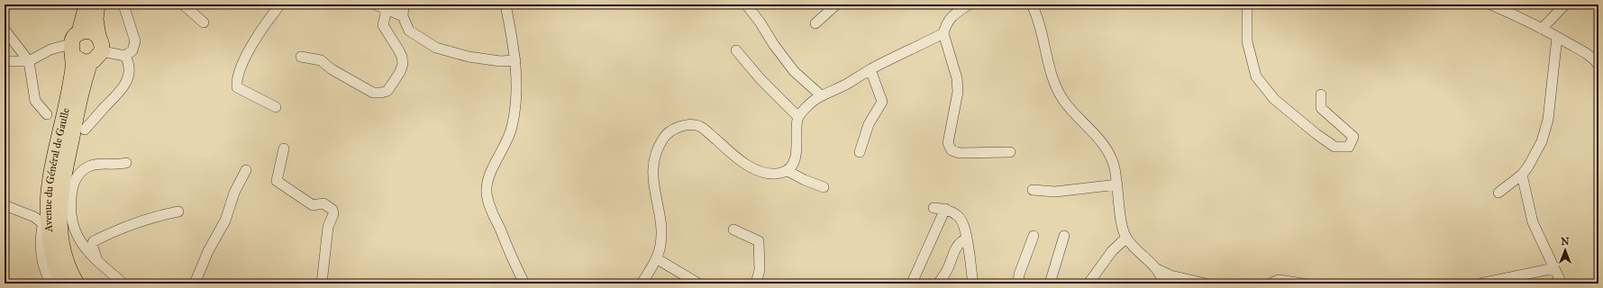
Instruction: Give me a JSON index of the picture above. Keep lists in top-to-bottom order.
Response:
{
  "streets": {
    "main road": ["Avenue du Général de Gaulle"]
  },
  "north": "top"
}
